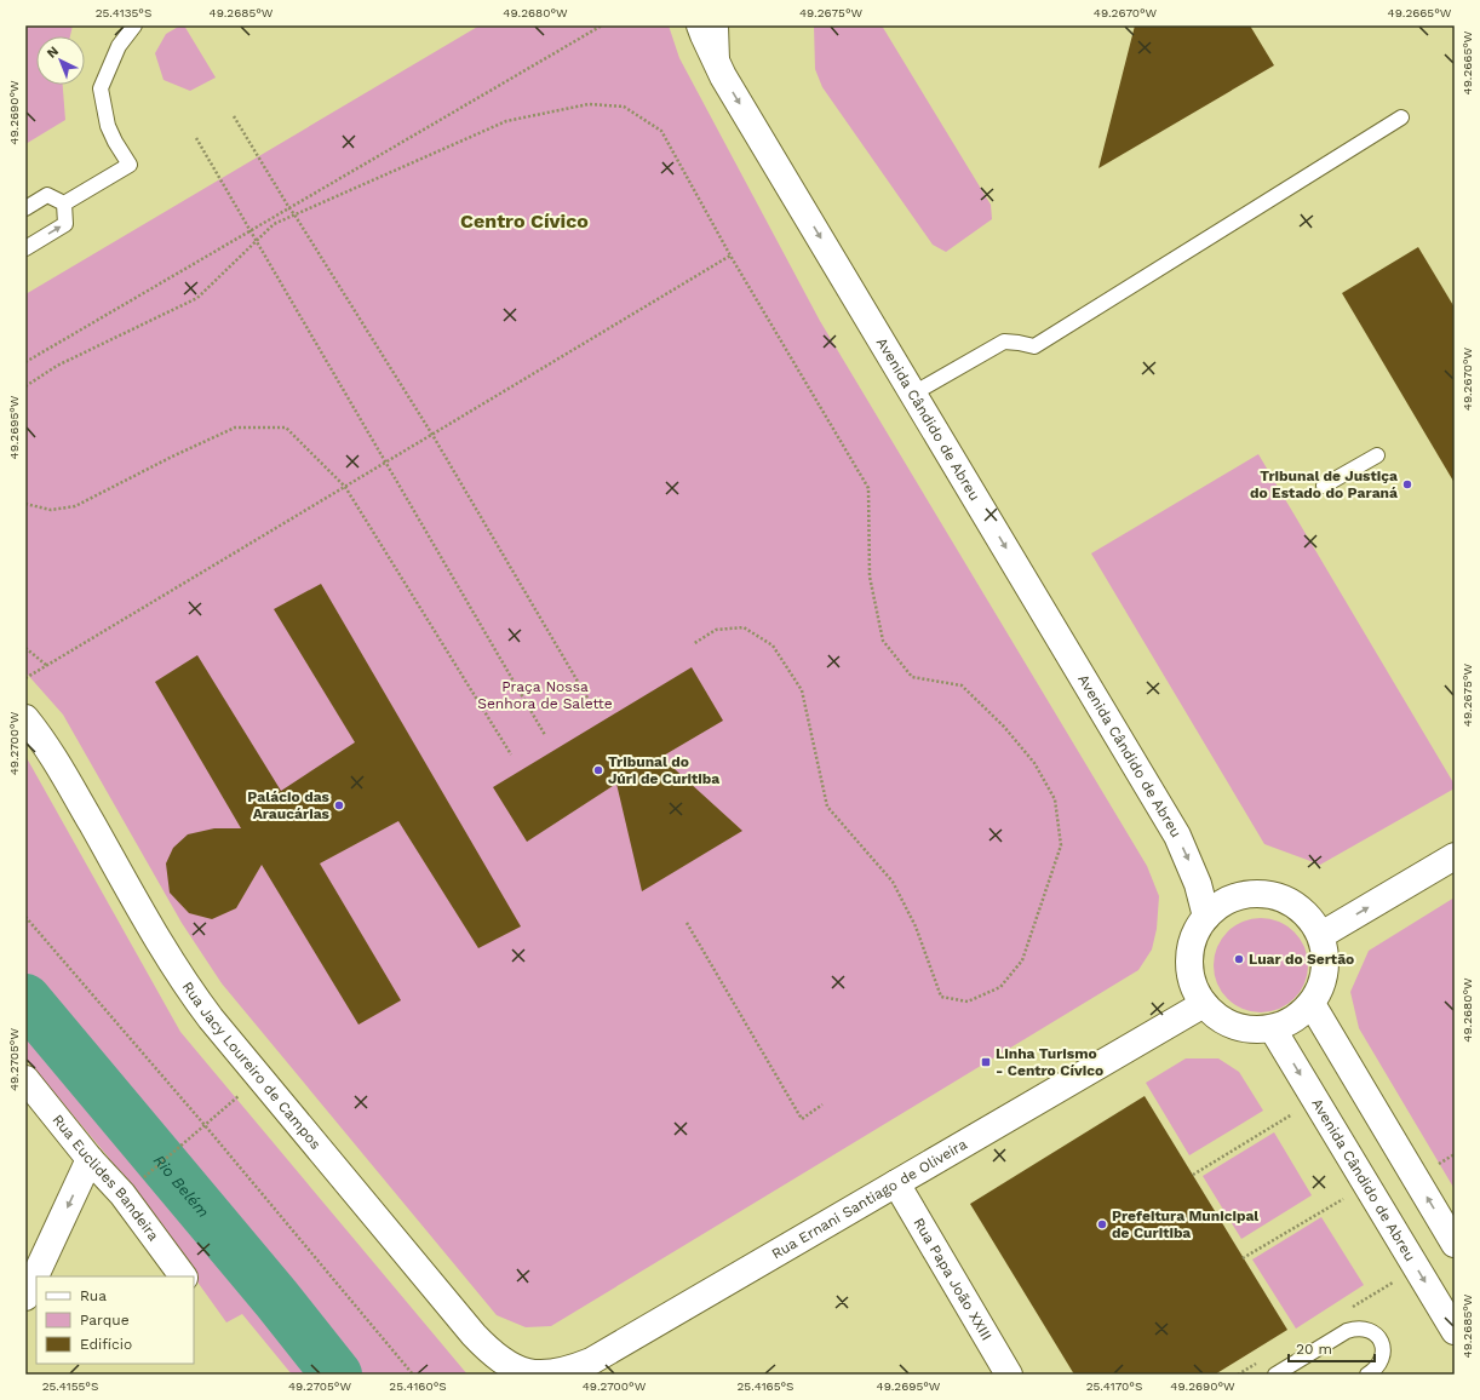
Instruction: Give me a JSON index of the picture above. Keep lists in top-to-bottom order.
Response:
{
  "streets": {
    "main road": [
      "Avenida Cândido de Abreu",
      "Rua Jacy Loureiro de Campos",
      "Rua Euclides Bandeira",
      "Rua Ernani Santiago de Oliveira",
      "Rua Papa João XXIII"
    ]
  },
  "crossings": [
    ["Avenida Cândido de Abreu", "Rua Ernani Santiago de Oliveira"],
    ["Rua Jacy Loureiro de Campos", "Rua Ernani Santiago de Oliveira"],
    ["Rua Ernani Santiago de Oliveira", "Rua Papa João XXIII"]
  ],
  "one_way": ["Avenida Cândido de Abreu"],
  "districts": ["Centro Cívico"],
  "water": ["Rio Belém"],
  "parks": ["Praça Nossa Senhora de Salette"],
  "places": {
    "other": [
      "Tribunal de Justiça do Estado do Paraná",
      "Tribunal do Júri de Curitiba",
      "Palácio das Araucárias",
      "Luar do Sertão",
      "Prefeitura Municipal de Curitiba"
    ],
    "transit": ["Linha Turismo - Centro Cívico"]
  },
  "legend": ["Rua", "Parque", "Edifício"],
  "scale_bar": "20 m",
  "north": "top left",
  "coordinates": [
    "25.4135°S",
    "49.2685°W",
    "49.2680°W",
    "49.2675°W",
    "49.2670°W",
    "49.2665°W",
    "49.2690°W",
    "49.2695°W",
    "49.2700°W",
    "49.2705°W",
    "25.4155°S",
    "25.4160°S",
    "25.4165°S",
    "25.4170°S"
  ]
}
